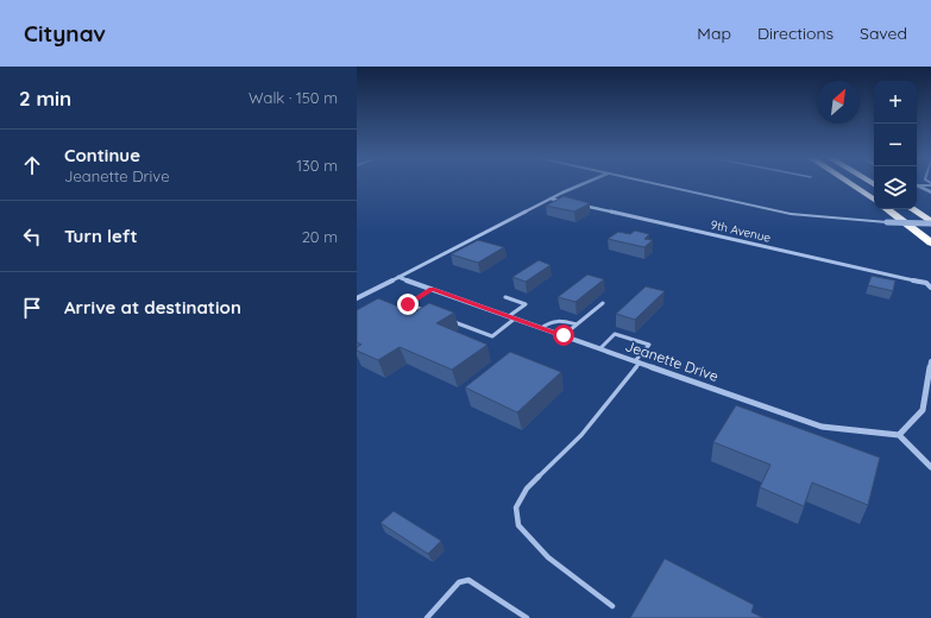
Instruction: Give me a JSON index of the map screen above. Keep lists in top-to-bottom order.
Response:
{
  "streets": {
    "street": ["9th Avenue", "Jeanette Drive"]
  },
  "north": "top right",
  "page": {
    "header": "Citynav",
    "nav": ["Map", "Directions", "Saved"],
    "heading": ["2 min", "Walk · 150 m"],
    "map_buttons": ["+", "−"],
    "list": [
      ["Continue", "Jeanette Drive", "130 m"],
      ["Turn left", "20 m"],
      "Arrive at destination"
    ]
  }
}
